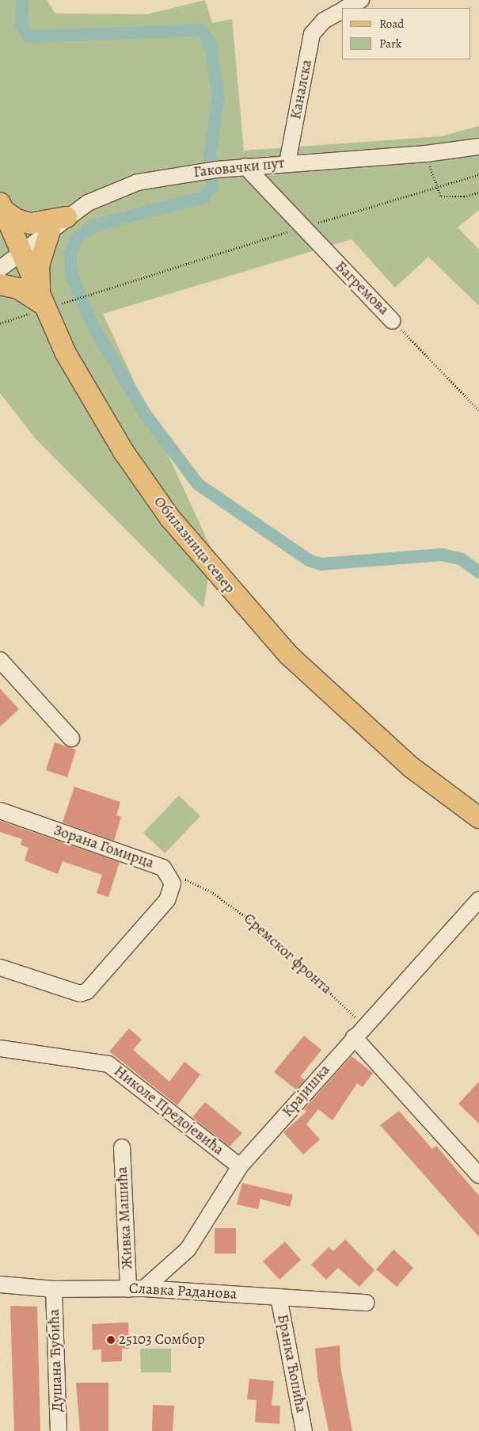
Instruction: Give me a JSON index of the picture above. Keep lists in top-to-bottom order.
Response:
{
  "streets": {
    "main road": ["Обилазница север"],
    "street": [
      "Каналска",
      "Гаковачки пут",
      "Багремова",
      "Зорана Гомирца",
      "Крајишка",
      "Николе Предојевића",
      "Живка Машића",
      "Славка Раданова",
      "Душана Ћубића",
      "Бранка Ћопића"
    ],
    "path": ["Сремског фронта"]
  },
  "crossings": [
    ["Каналска", "Гаковачки пут"],
    ["Гаковачки пут", "Багремова"],
    ["Гаковачки пут", "Обилазница север"],
    ["Зорана Гомирца", "Сремског фронта"],
    ["Сремског фронта", "Крајишка"],
    ["Крајишка", "Николе Предојевића"],
    ["Крајишка", "Славка Раданова"],
    ["Живка Машића", "Славка Раданова"],
    ["Славка Раданова", "Душана Ћубића"],
    ["Славка Раданова", "Бранка Ћопића"]
  ],
  "places": ["25103 Сомбор"],
  "legend": ["Road", "Park"]
}
